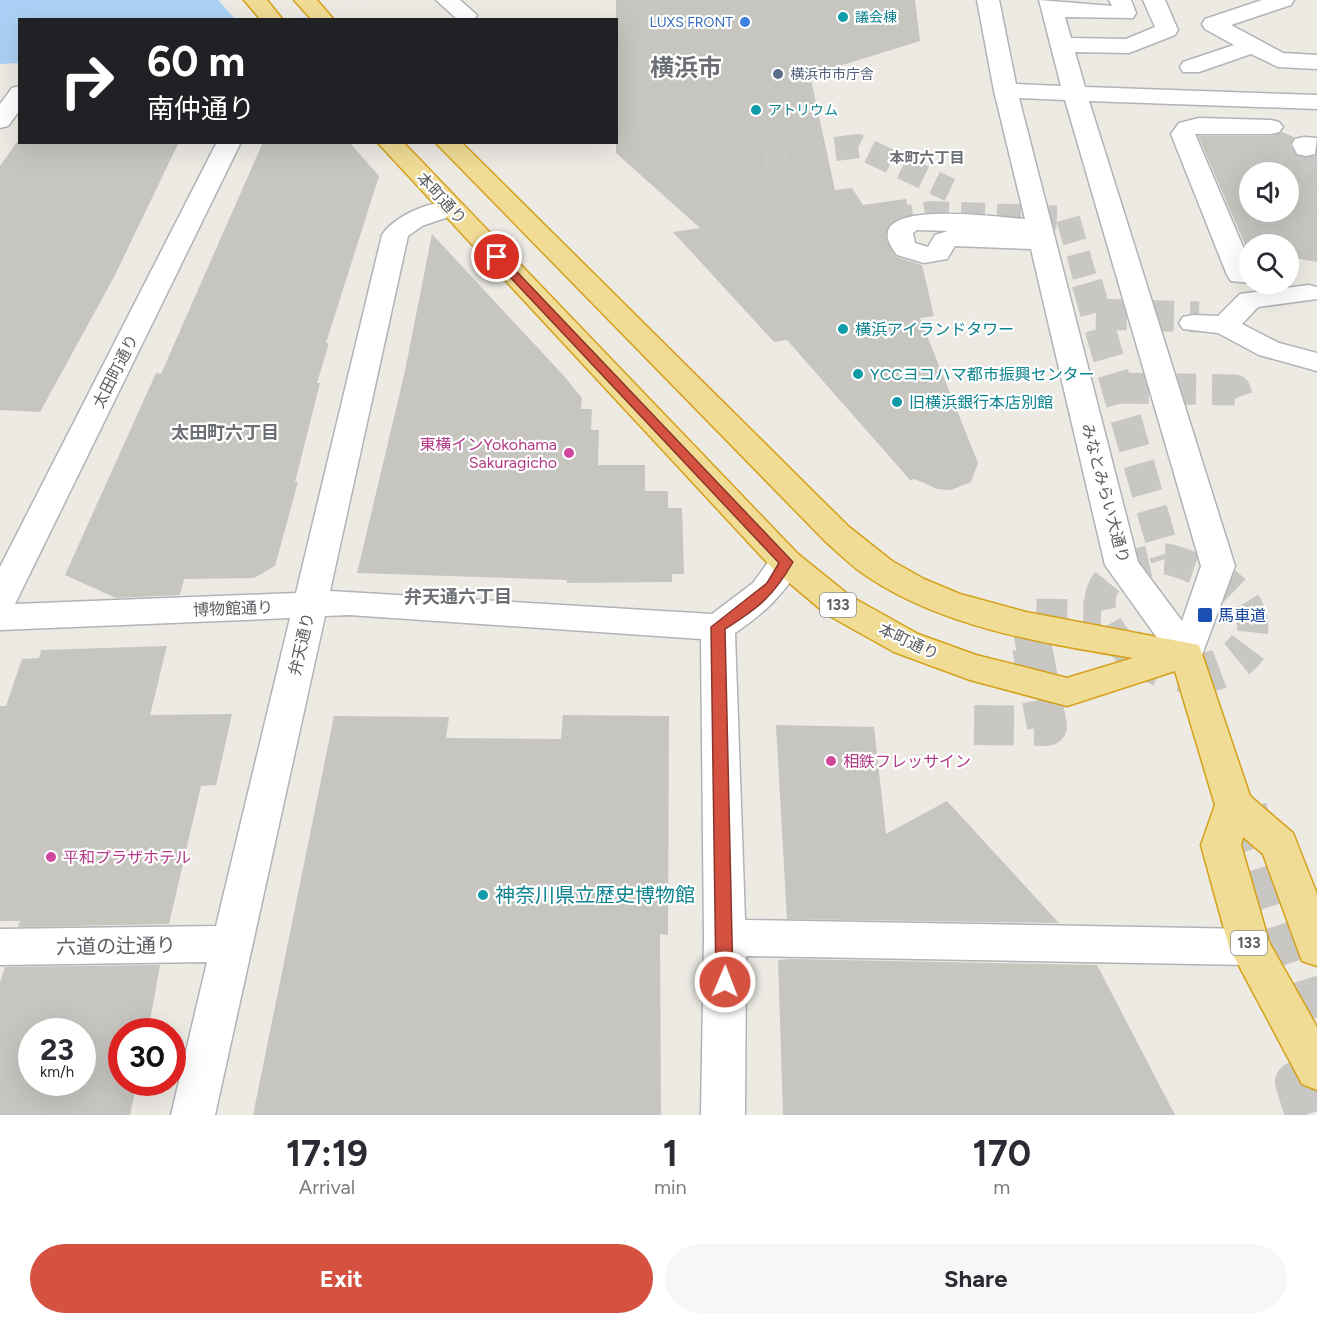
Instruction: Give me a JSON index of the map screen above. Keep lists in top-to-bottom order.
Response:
{
  "streets": {
    "highway": ["本町通り", "133"],
    "street": [
      "太田町通り",
      "みなとみらい大通り",
      "博物館通り",
      "弁天通り",
      "六道の辻通り"
    ]
  },
  "crossings": [
    ["本町通り", "みなとみらい大通り"],
    ["本町通り", "弁天通り"],
    ["博物館通り", "弁天通り"],
    ["弁天通り", "六道の辻通り"]
  ],
  "districts": [
    "横浜市",
    "本町六丁目",
    "太田町六丁目",
    "弁天通六丁目"
  ],
  "places": {
    "other": [
      "議会棟",
      "LUXS FRONT",
      "横浜市市庁舎",
      "アトリウム",
      "横浜アイランドタワー",
      "YCCヨコハマ都市振興センター",
      "旧横浜銀行本店別館",
      "東横インYokohama Sakuragicho",
      "相鉄フレッサイン",
      "平和プラザホテル",
      "神奈川県立歴史博物館"
    ],
    "transit": ["馬車道"]
  },
  "page": {
    "turn": ["60 m", "南仲通り"],
    "speed": "23 km/h",
    "limit": "30",
    "eta": [
      "17:19",
      "Arrival",
      "1",
      "min",
      "170",
      "m"
    ],
    "buttons": ["Exit", "Share"]
  }
}
